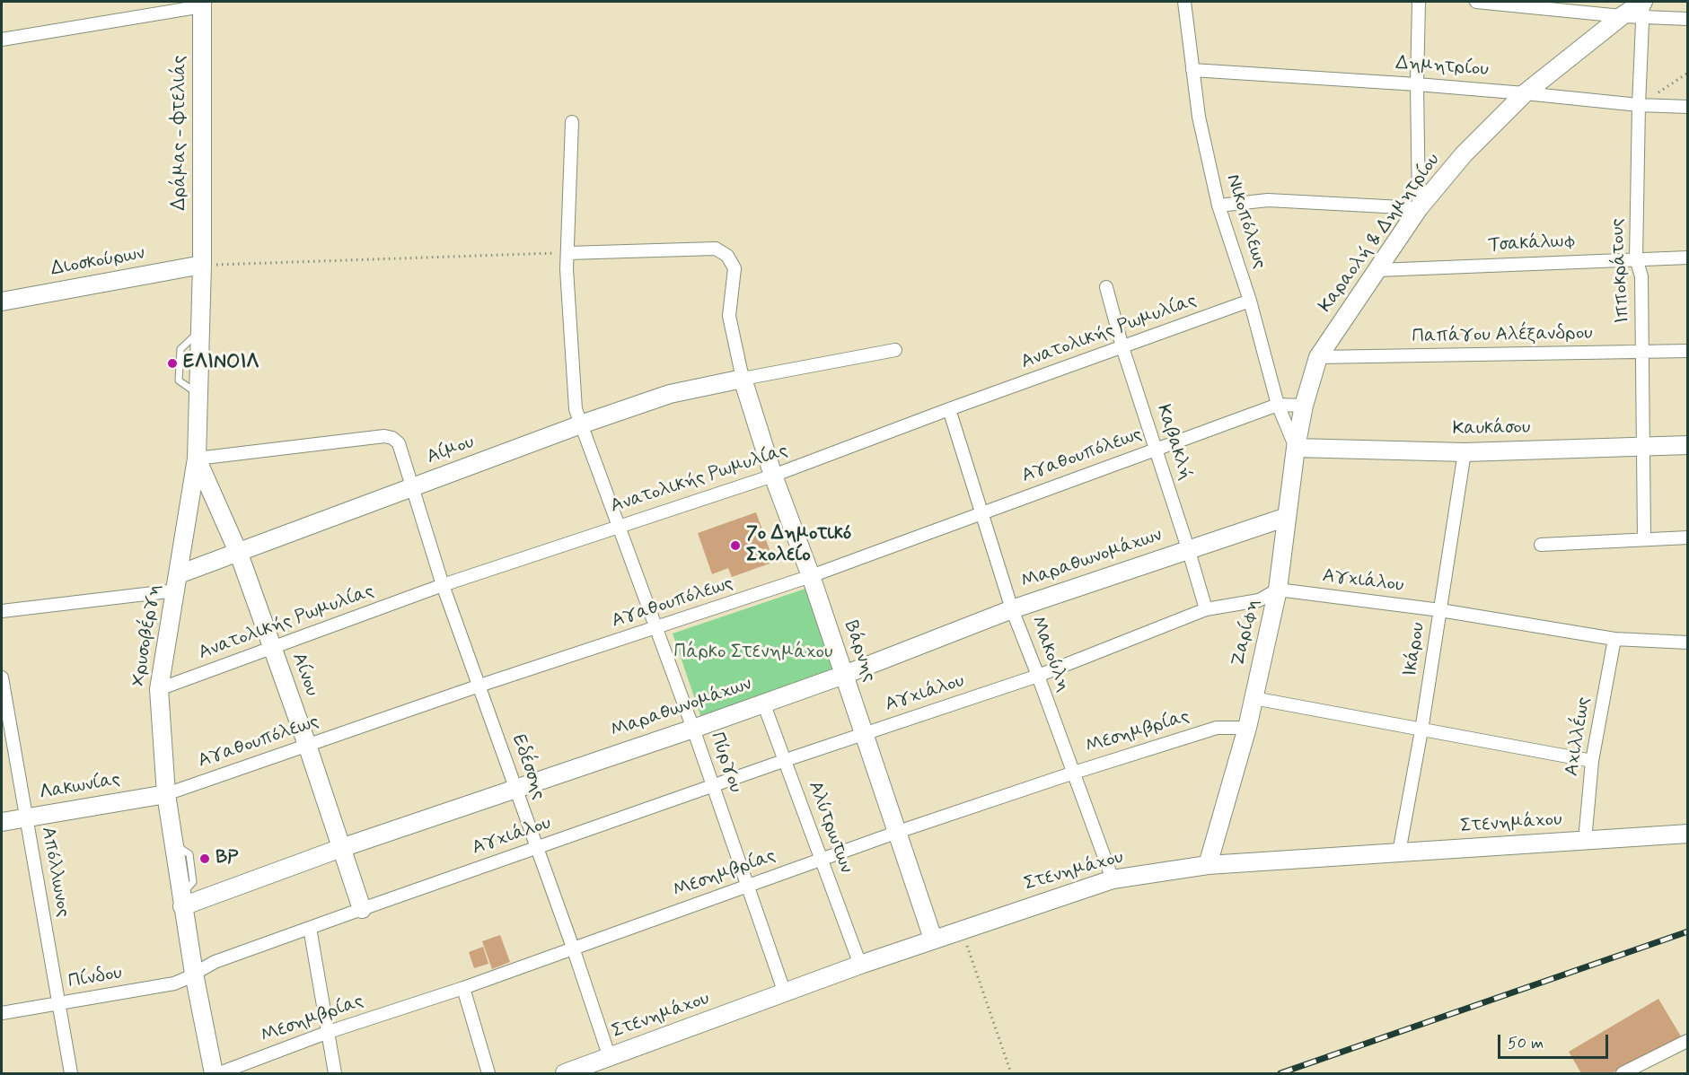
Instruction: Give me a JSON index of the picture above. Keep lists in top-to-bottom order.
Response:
{
  "streets": {
    "street": [
      "Δημητρίου",
      "Δράμας - Φτελιάς",
      "Νικοπόλεως",
      "Καραολή & Δημητρίου",
      "Τσακάλωφ",
      "Διοσκούρων",
      "Ιπποκράτους",
      "Ανατολικής Ρωμυλίας",
      "Παπάγου Αλέξανδρου",
      "Καυκάσου",
      "Καβακλή",
      "Αίμου",
      "Αγαθουπόλεως",
      "Μαραθωνομάχων",
      "Αγχιάλου",
      "Ζαρίφη",
      "Χρυσοβέργη",
      "Ικάρου",
      "Βάρνης",
      "Μακούλη",
      "Αίνου",
      "Μεσημβρίας",
      "Αχιλλέως",
      "Πύργου",
      "Εδέσσης",
      "Λακωνίας",
      "Στενημάχου",
      "Αλύτρωτων",
      "Απόλλωνος",
      "Πίνδου"
    ]
  },
  "crossings": [
    ["Δημητρίου", "Νικοπόλεως"],
    ["Δημητρίου", "Καραολή & Δημητρίου"],
    ["Δημητρίου", "Ιπποκράτους"],
    ["Δράμας - Φτελιάς", "Διοσκούρων"],
    ["Δράμας - Φτελιάς", "Χρυσοβέργη"],
    ["Νικοπόλεως", "Ανατολικής Ρωμυλίας"],
    ["Νικοπόλεως", "Καυκάσου"],
    ["Νικοπόλεως", "Αγαθουπόλεως"],
    ["Νικοπόλεως", "Ζαρίφη"],
    ["Καραολή & Δημητρίου", "Τσακάλωφ"],
    ["Καραολή & Δημητρίου", "Ιπποκράτους"],
    ["Καραολή & Δημητρίου", "Παπάγου Αλέξανδρου"],
    ["Καραολή & Δημητρίου", "Ζαρίφη"],
    ["Τσακάλωφ", "Ιπποκράτους"],
    ["Διοσκούρων", "Χρυσοβέργη"],
    ["Ιπποκράτους", "Παπάγου Αλέξανδρου"],
    ["Ιπποκράτους", "Καυκάσου"],
    ["Ανατολικής Ρωμυλίας", "Καβακλή"],
    ["Ανατολικής Ρωμυλίας", "Χρυσοβέργη"],
    ["Ανατολικής Ρωμυλίας", "Βάρνης"],
    ["Ανατολικής Ρωμυλίας", "Μακούλη"],
    ["Ανατολικής Ρωμυλίας", "Αίνου"],
    ["Ανατολικής Ρωμυλίας", "Πύργου"],
    ["Ανατολικής Ρωμυλίας", "Εδέσσης"],
    ["Καυκάσου", "Ζαρίφη"],
    ["Καυκάσου", "Ικάρου"],
    ["Καβακλή", "Αγαθουπόλεως"],
    ["Καβακλή", "Μαραθωνομάχων"],
    ["Καβακλή", "Αγχιάλου"],
    ["Αίμου", "Χρυσοβέργη"],
    ["Αίμου", "Βάρνης"],
    ["Αίμου", "Αίνου"],
    ["Αίμου", "Πύργου"],
    ["Αίμου", "Εδέσσης"],
    ["Αγαθουπόλεως", "Χρυσοβέργη"],
    ["Αγαθουπόλεως", "Βάρνης"],
    ["Αγαθουπόλεως", "Μακούλη"],
    ["Αγαθουπόλεως", "Αίνου"],
    ["Αγαθουπόλεως", "Πύργου"],
    ["Αγαθουπόλεως", "Εδέσσης"],
    ["Αγαθουπόλεως", "Λακωνίας"],
    ["Μαραθωνομάχων", "Ζαρίφη"],
    ["Μαραθωνομάχων", "Χρυσοβέργη"],
    ["Μαραθωνομάχων", "Βάρνης"],
    ["Μαραθωνομάχων", "Μακούλη"],
    ["Μαραθωνομάχων", "Αίνου"],
    ["Μαραθωνομάχων", "Πύργου"],
    ["Μαραθωνομάχων", "Εδέσσης"],
    ["Μαραθωνομάχων", "Αλύτρωτων"],
    ["Αγχιάλου", "Ζαρίφη"],
    ["Αγχιάλου", "Χρυσοβέργη"],
    ["Αγχιάλου", "Ικάρου"],
    ["Αγχιάλου", "Βάρνης"],
    ["Αγχιάλου", "Μακούλη"],
    ["Αγχιάλου", "Αίνου"],
    ["Αγχιάλου", "Αχιλλέως"],
    ["Αγχιάλου", "Πύργου"],
    ["Αγχιάλου", "Εδέσσης"],
    ["Αγχιάλου", "Αλύτρωτων"],
    ["Αγχιάλου", "Πίνδου"],
    ["Ζαρίφη", "Μεσημβρίας"],
    ["Ζαρίφη", "Στενημάχου"],
    ["Χρυσοβέργη", "Αίνου"],
    ["Χρυσοβέργη", "Εδέσσης"],
    ["Χρυσοβέργη", "Λακωνίας"],
    ["Χρυσοβέργη", "Πίνδου"],
    ["Ικάρου", "Στενημάχου"],
    ["Βάρνης", "Μεσημβρίας"],
    ["Βάρνης", "Στενημάχου"],
    ["Μακούλη", "Μεσημβρίας"],
    ["Μακούλη", "Στενημάχου"],
    ["Αίνου", "Εδέσσης"],
    ["Μεσημβρίας", "Πύργου"],
    ["Μεσημβρίας", "Εδέσσης"],
    ["Μεσημβρίας", "Αλύτρωτων"],
    ["Αχιλλέως", "Στενημάχου"],
    ["Πύργου", "Στενημάχου"],
    ["Εδέσσης", "Στενημάχου"],
    ["Λακωνίας", "Απόλλωνος"],
    ["Στενημάχου", "Αλύτρωτων"],
    ["Απόλλωνος", "Πίνδου"]
  ],
  "parks": ["Πάρκο Στενημάχου"],
  "places": ["ΕΛΙΝΟΙΛ", "7ο Δημοτικό Σχολείο", "BP"],
  "scale_bar": "50 m"
}
